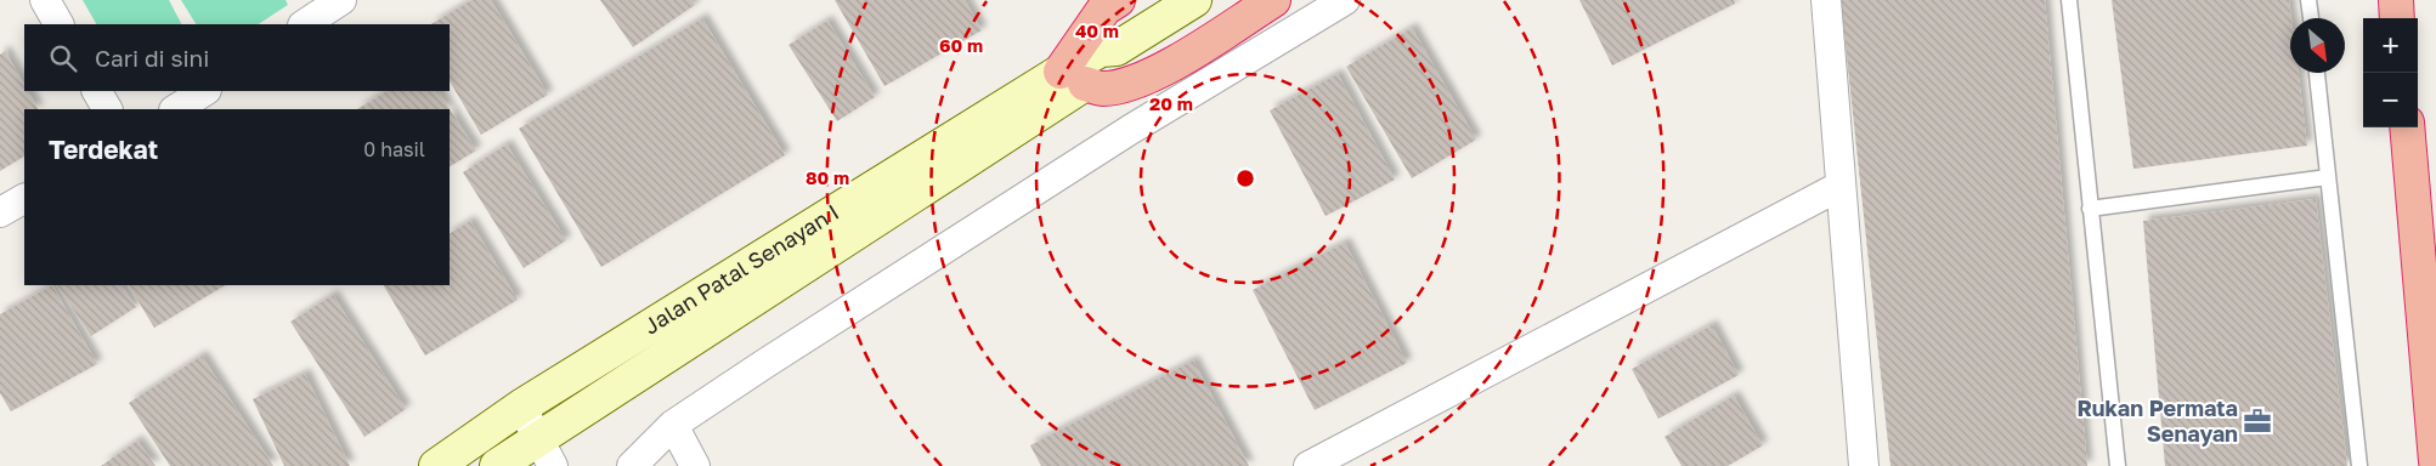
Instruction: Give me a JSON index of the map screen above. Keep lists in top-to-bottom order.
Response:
{
  "streets": {
    "main road": ["Jalan Patal Senayan I"]
  },
  "places": {
    "office": ["Rukan Permata Senayan"]
  },
  "north": "bottom right",
  "page": {
    "map_buttons": ["+", "−"],
    "search": "Cari di sini",
    "heading": ["Terdekat", "0 hasil"]
  },
  "rings": [
    "40 m",
    "60 m",
    "20 m",
    "80 m"
  ]
}
